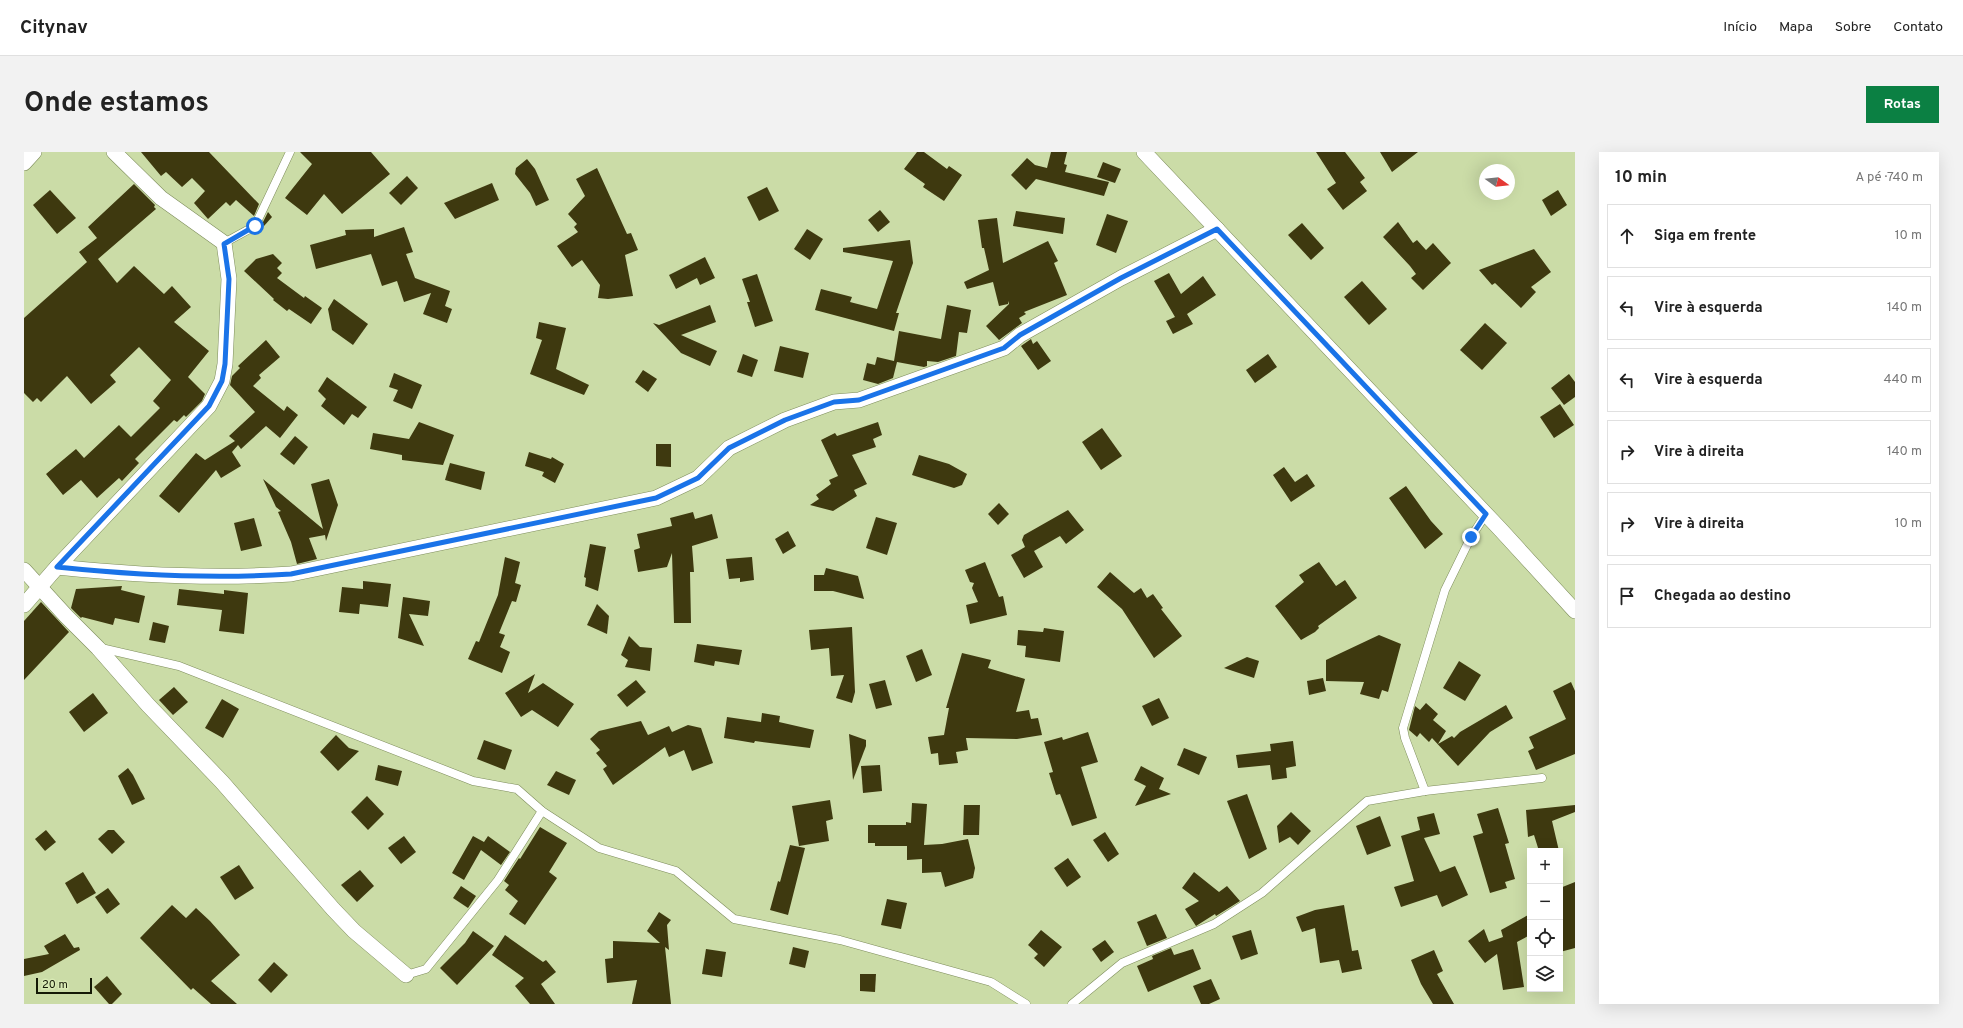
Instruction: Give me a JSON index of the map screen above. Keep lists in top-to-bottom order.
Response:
{
  "scale_bar": "20 m",
  "north": "right",
  "page": {
    "header": "Citynav",
    "nav": [
      "Início",
      "Mapa",
      "Sobre",
      "Contato"
    ],
    "title": "Onde estamos",
    "buttons": "Rotas",
    "heading": ["10 min", "A pé · 740 m"],
    "list": [
      ["Siga em frente", "10 m"],
      ["Vire à esquerda", "140 m"],
      ["Vire à esquerda", "440 m"],
      ["Vire à direita", "140 m"],
      ["Vire à direita", "10 m"],
      "Chegada ao destino"
    ],
    "map_buttons": ["+", "−"],
    "scale": "20 m"
  }
}
